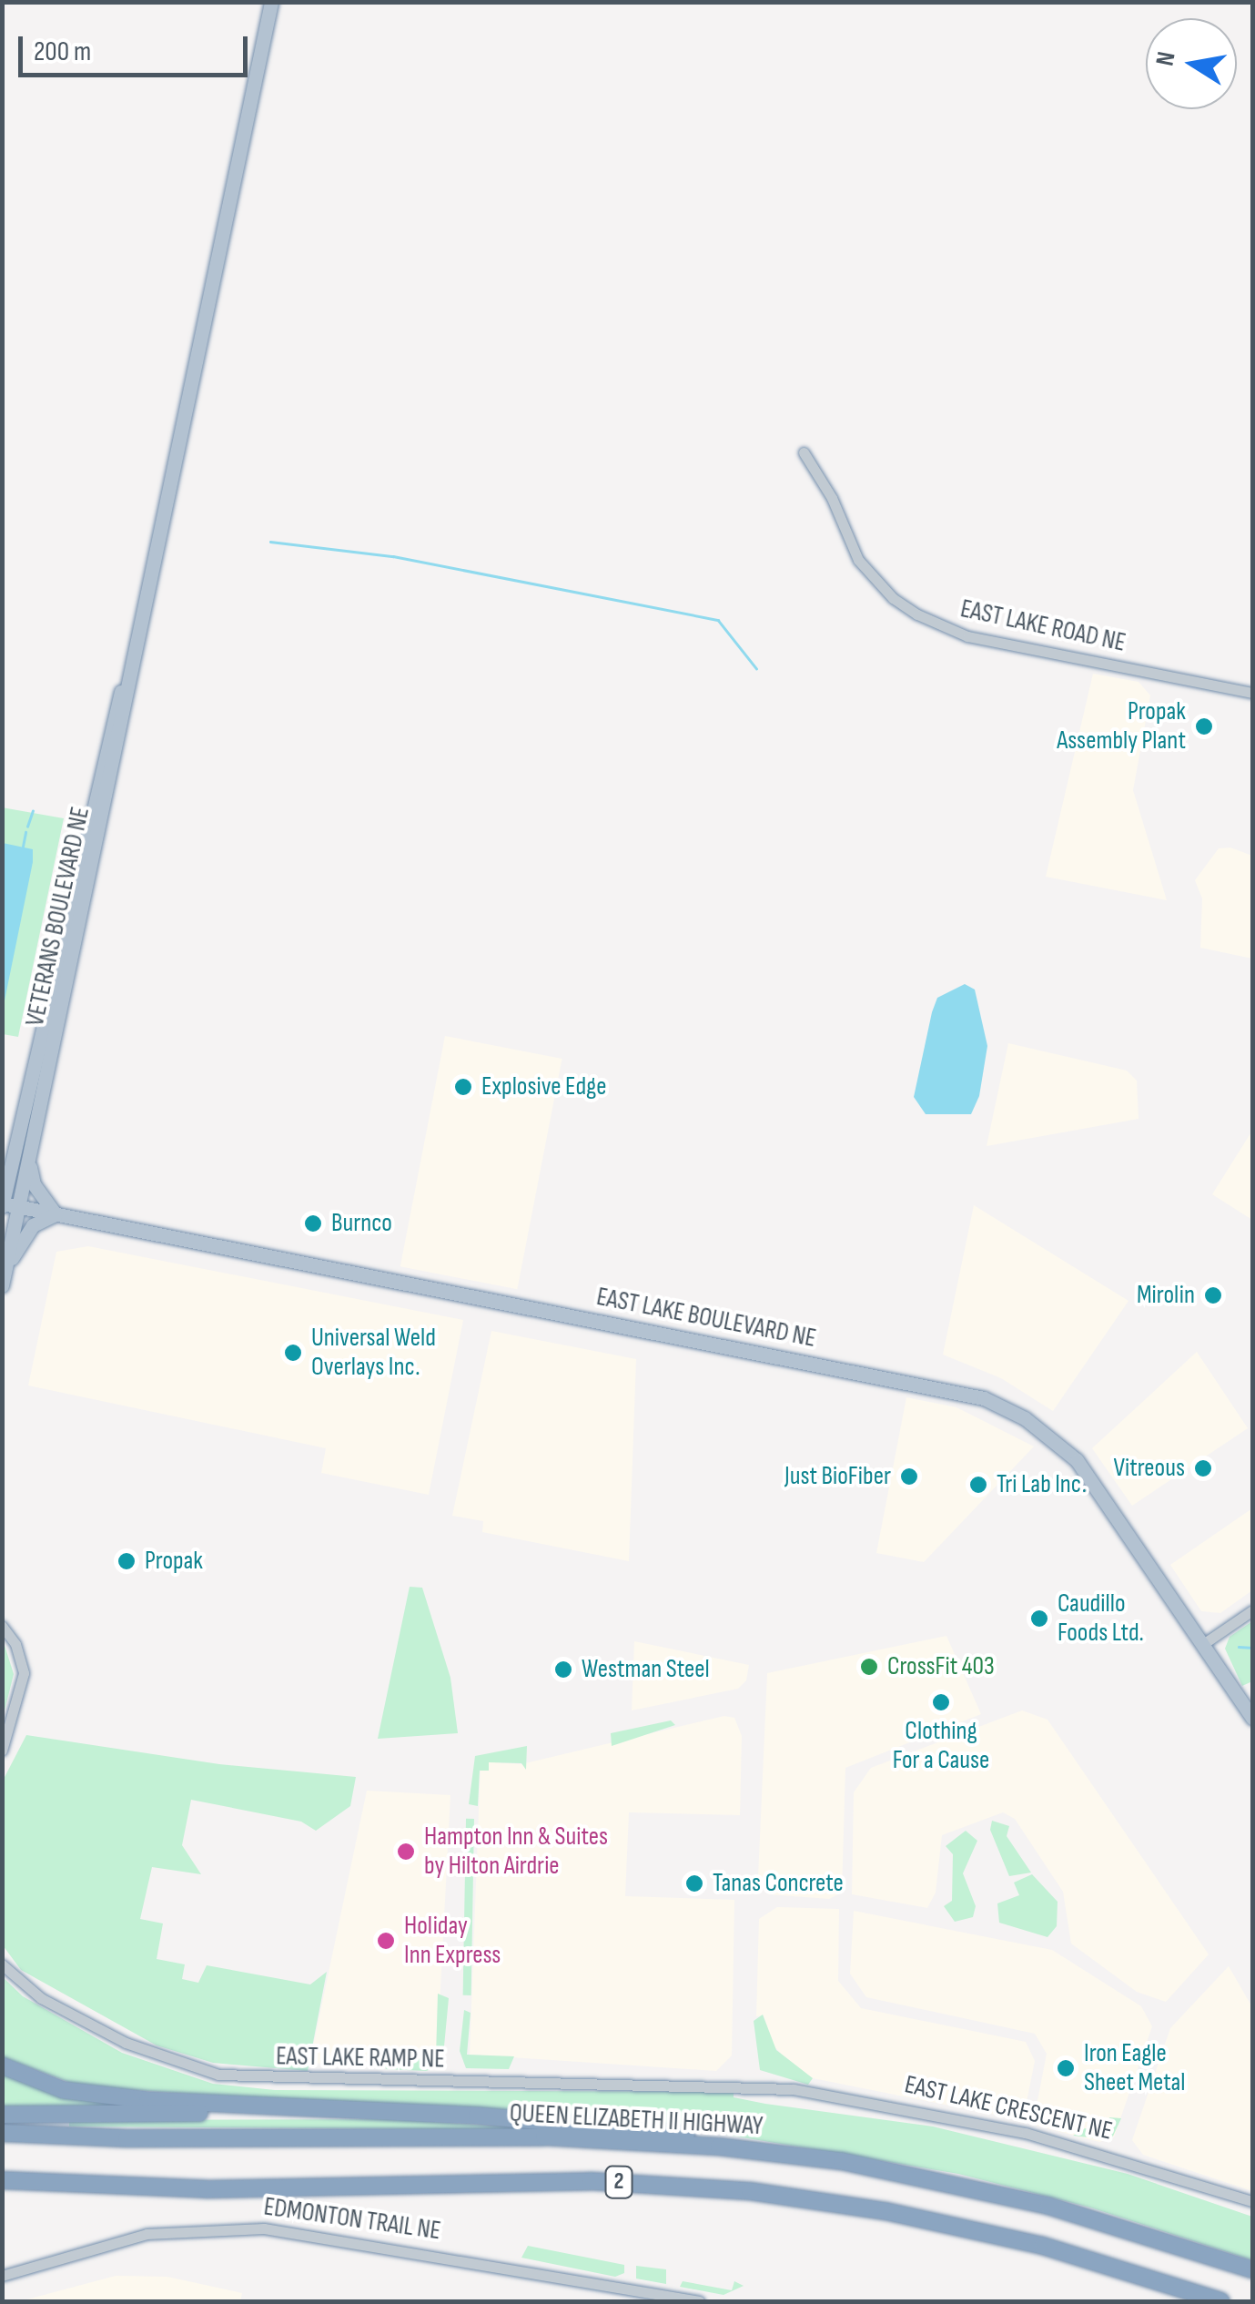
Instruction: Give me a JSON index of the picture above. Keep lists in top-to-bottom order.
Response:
{
  "streets": {
    "highway": ["QUEEN ELIZABETH II HIGHWAY", "2"],
    "main road": ["VETERANS BOULEVARD NE", "EAST LAKE BOULEVARD NE"],
    "street": [
      "EAST LAKE ROAD NE",
      "EAST LAKE RAMP NE",
      "EAST LAKE CRESCENT NE",
      "EDMONTON TRAIL NE"
    ]
  },
  "crossings": [
    ["VETERANS BOULEVARD NE", "EAST LAKE BOULEVARD NE"],
    ["EAST LAKE RAMP NE", "EAST LAKE CRESCENT NE"]
  ],
  "places": [
    "Propak Assembly Plant",
    "Explosive Edge",
    "Burnco",
    "Mirolin",
    "Universal Weld Overlays Inc.",
    "Vitreous",
    "Just BioFiber",
    "Tri Lab Inc.",
    "Propak",
    "Caudillo Foods Ltd.",
    "CrossFit 403",
    "Westman Steel",
    "Clothing For a Cause",
    "Hampton Inn & Suites by Hilton Airdrie",
    "Tanas Concrete",
    "Holiday Inn Express",
    "Iron Eagle Sheet Metal"
  ],
  "scale_bar": "200 m",
  "north": "left"
}
